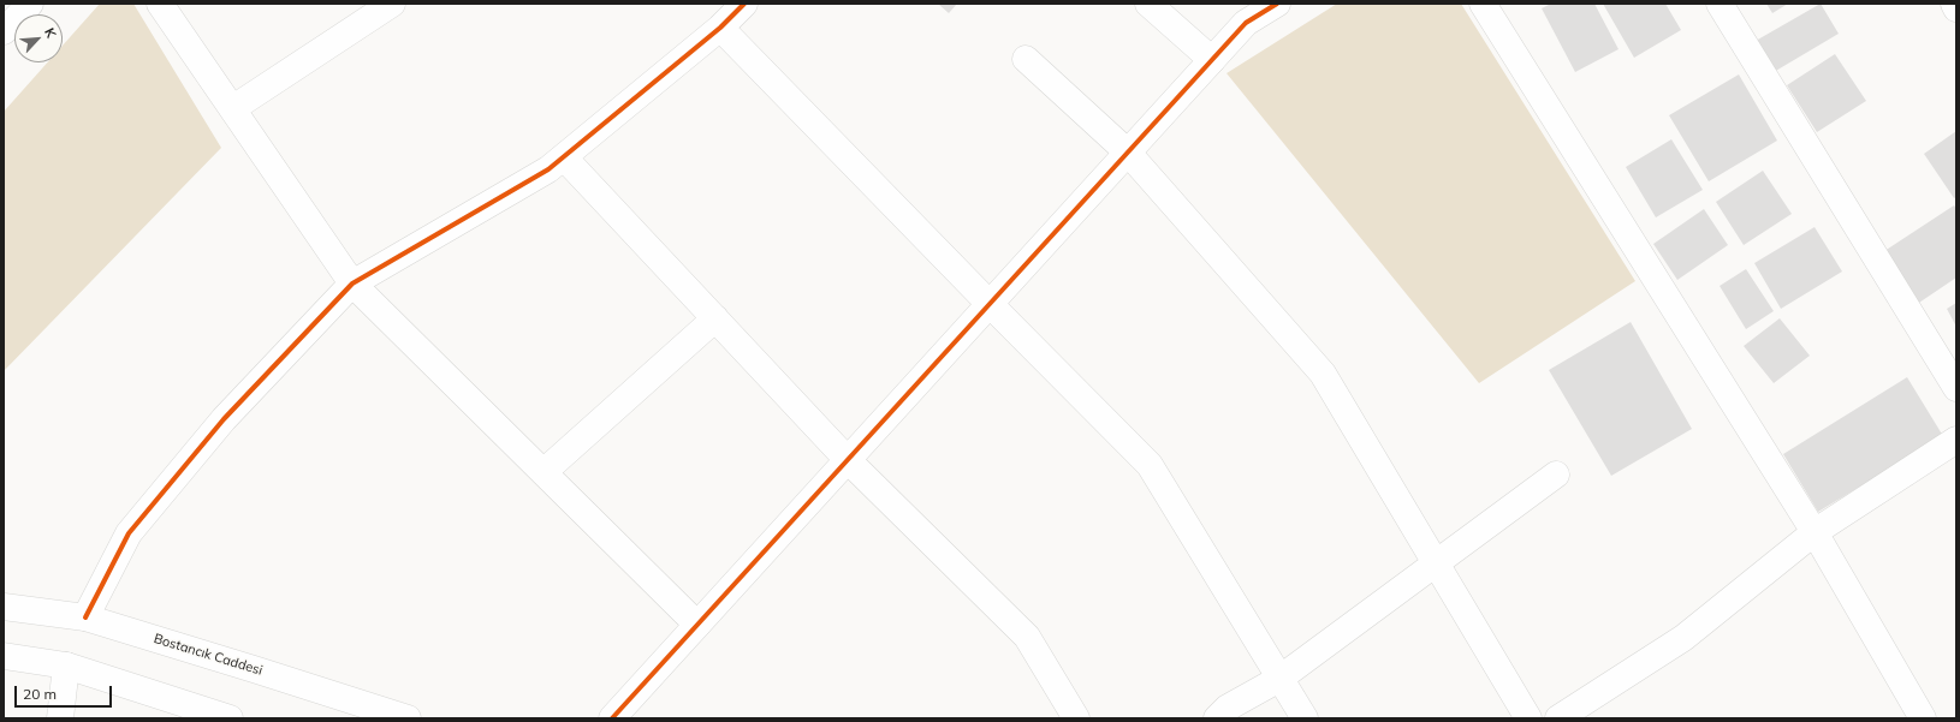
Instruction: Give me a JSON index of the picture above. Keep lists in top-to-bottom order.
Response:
{
  "streets": {
    "street": ["Bostancık Caddesi"]
  },
  "scale_bar": "20 m",
  "north": "top right"
}
